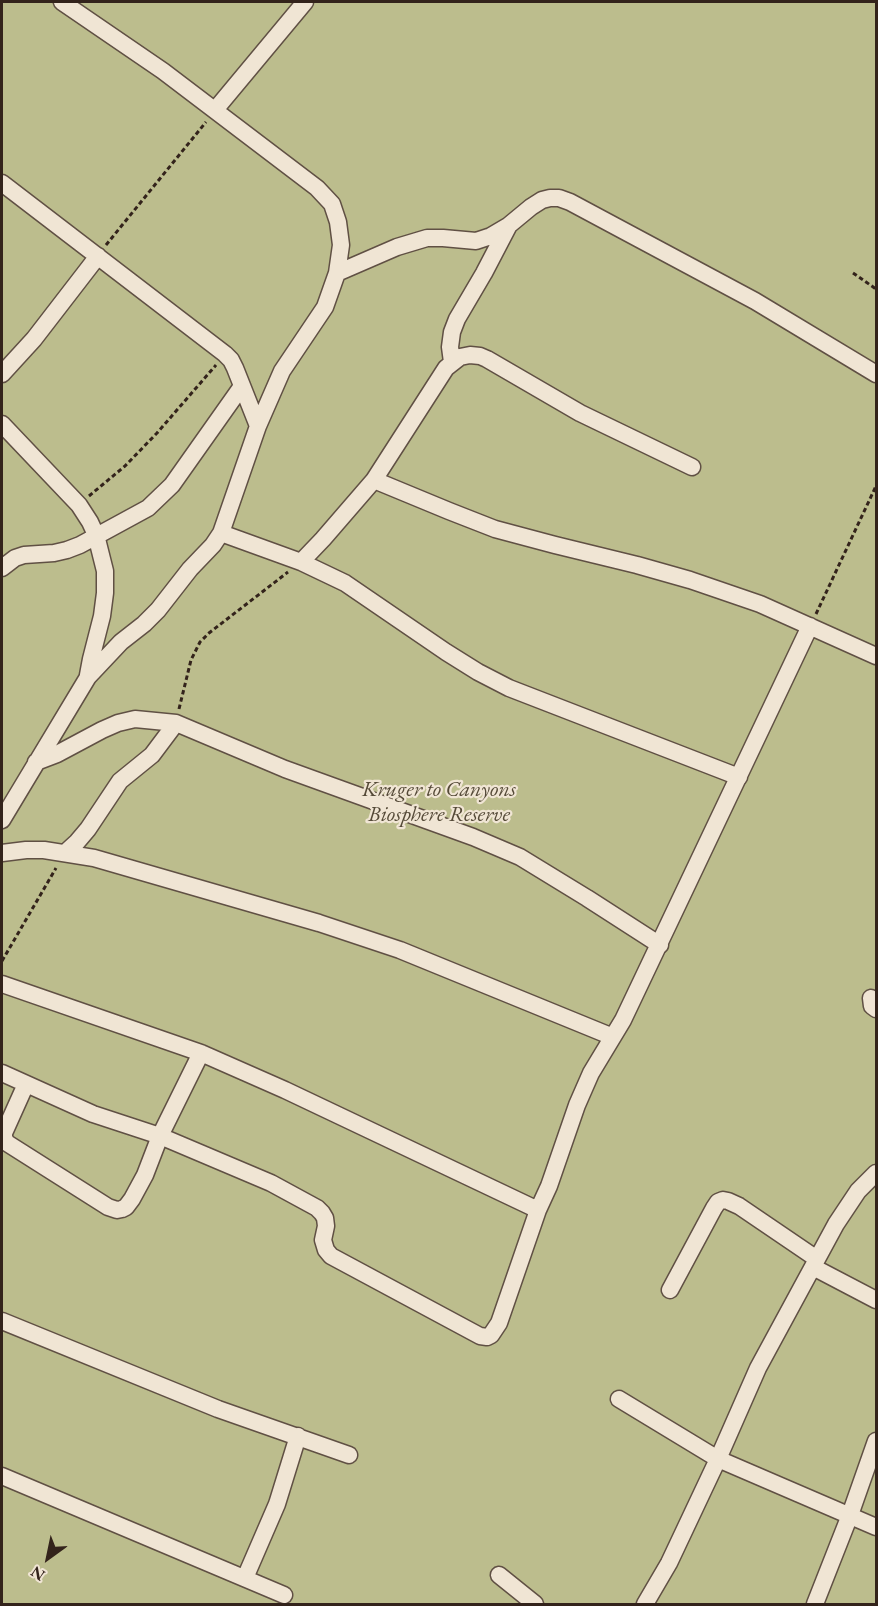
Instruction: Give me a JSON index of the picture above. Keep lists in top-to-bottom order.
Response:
{
  "parks": ["Kruger to Canyons Biosphere Reserve"],
  "north": "bottom left"
}
